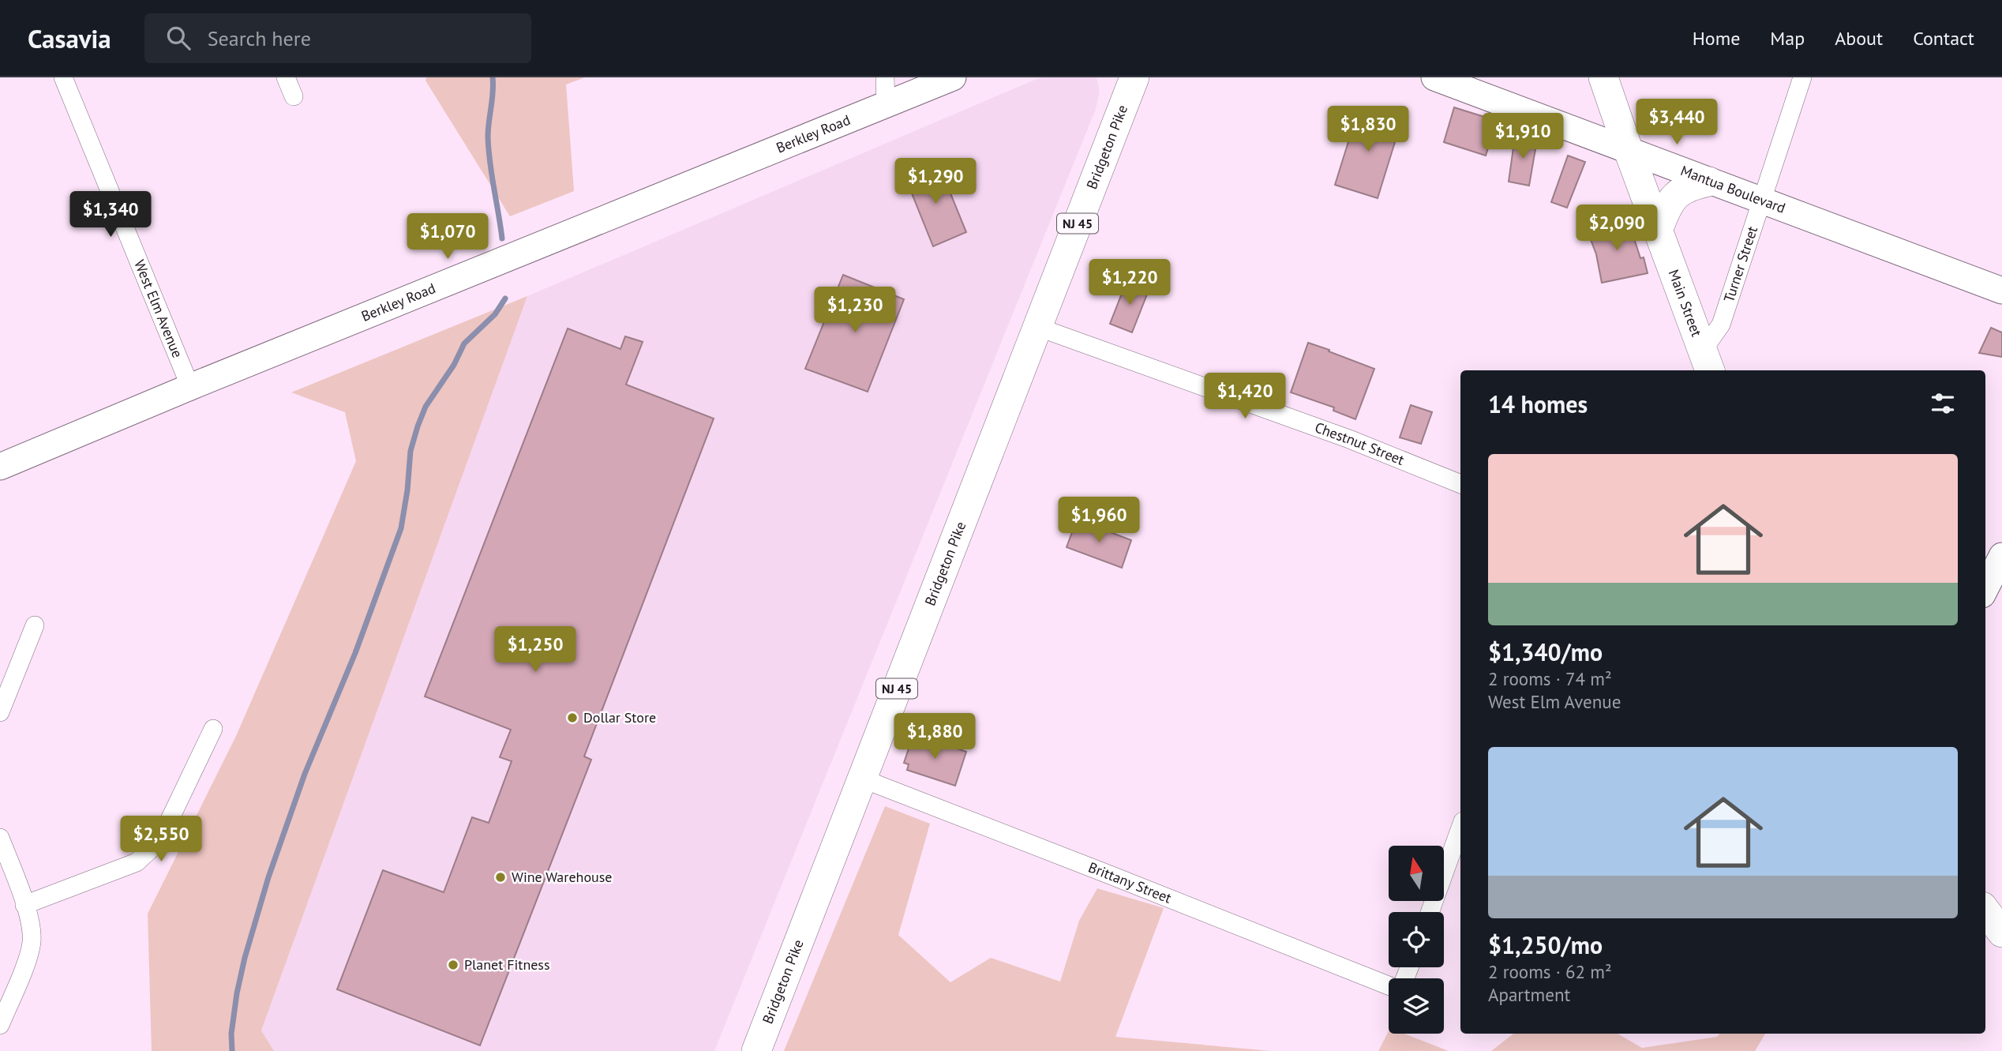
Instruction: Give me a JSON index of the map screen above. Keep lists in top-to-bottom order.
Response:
{
  "streets": {
    "main road": ["Bridgeton Pike", "NJ 45", "Main Street"],
    "street": [
      "Berkley Road",
      "Mantua Boulevard",
      "Turner Street",
      "West Elm Avenue",
      "Chestnut Street",
      "Brittany Street"
    ]
  },
  "crossings": [
    ["Berkley Road", "West Elm Avenue"],
    ["Bridgeton Pike", "Chestnut Street"],
    ["Bridgeton Pike", "Brittany Street"],
    ["Mantua Boulevard", "Turner Street"],
    ["Mantua Boulevard", "Main Street"],
    ["Turner Street", "Main Street"]
  ],
  "places": ["Dollar Store", "Wine Warehouse", "Planet Fitness"],
  "north": "top",
  "page": {
    "header": "Casavia",
    "search": "Search here",
    "nav": [
      "Home",
      "Map",
      "About",
      "Contact"
    ],
    "price": [
      "$3,440",
      "$1,830",
      "$1,910",
      "$1,290",
      "$1,340",
      "$2,090",
      "$1,070",
      "$1,220",
      "$1,230",
      "$1,420",
      "$1,960",
      "$1,250",
      "$1,880",
      "$2,550"
    ],
    "heading": "14 homes",
    "list": [
      {
        "name": "$1,340/mo",
        "note": "2 rooms · 74 m² · West Elm Avenue"
      },
      {
        "name": "$1,250/mo",
        "note": "2 rooms · 62 m² · Apartment"
      }
    ]
  }
}
